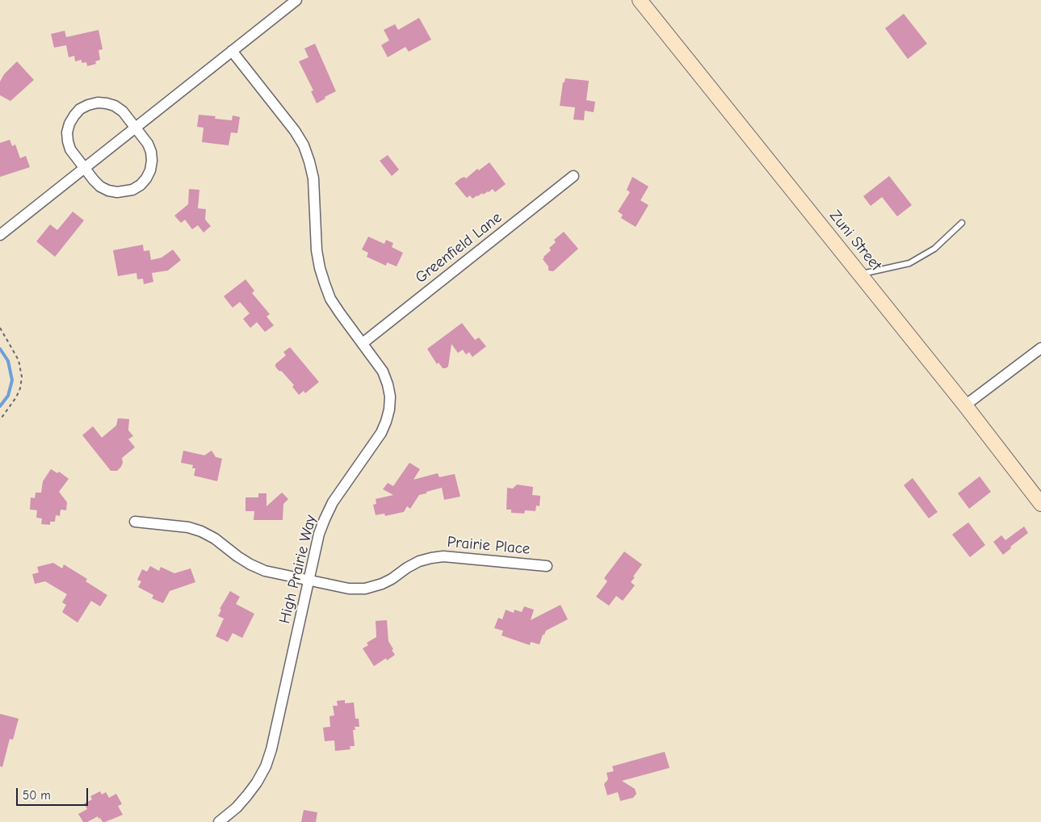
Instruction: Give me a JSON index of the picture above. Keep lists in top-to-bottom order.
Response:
{
  "streets": {
    "street": [
      "Zuni Street",
      "Greenfield Lane",
      "Prairie Place",
      "High Prairie Way"
    ]
  },
  "crossings": [
    ["Greenfield Lane", "High Prairie Way"],
    ["Prairie Place", "High Prairie Way"]
  ],
  "scale_bar": "50 m"
}
